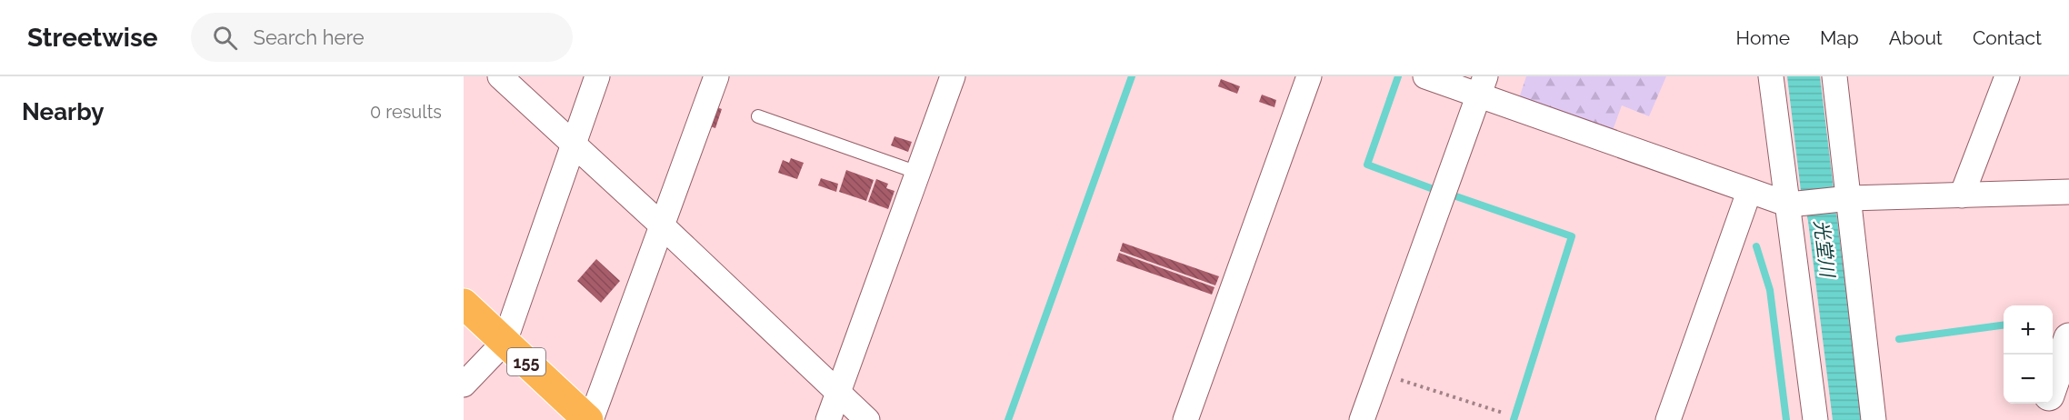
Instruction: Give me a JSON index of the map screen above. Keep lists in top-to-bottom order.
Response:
{
  "streets": {
    "highway": ["155"]
  },
  "water": ["光堂川"],
  "page": {
    "header": "Streetwise",
    "search": "Search here",
    "nav": [
      "Home",
      "Map",
      "About",
      "Contact"
    ],
    "heading": ["Nearby", "0 results"],
    "map_buttons": ["+", "−"]
  }
}
